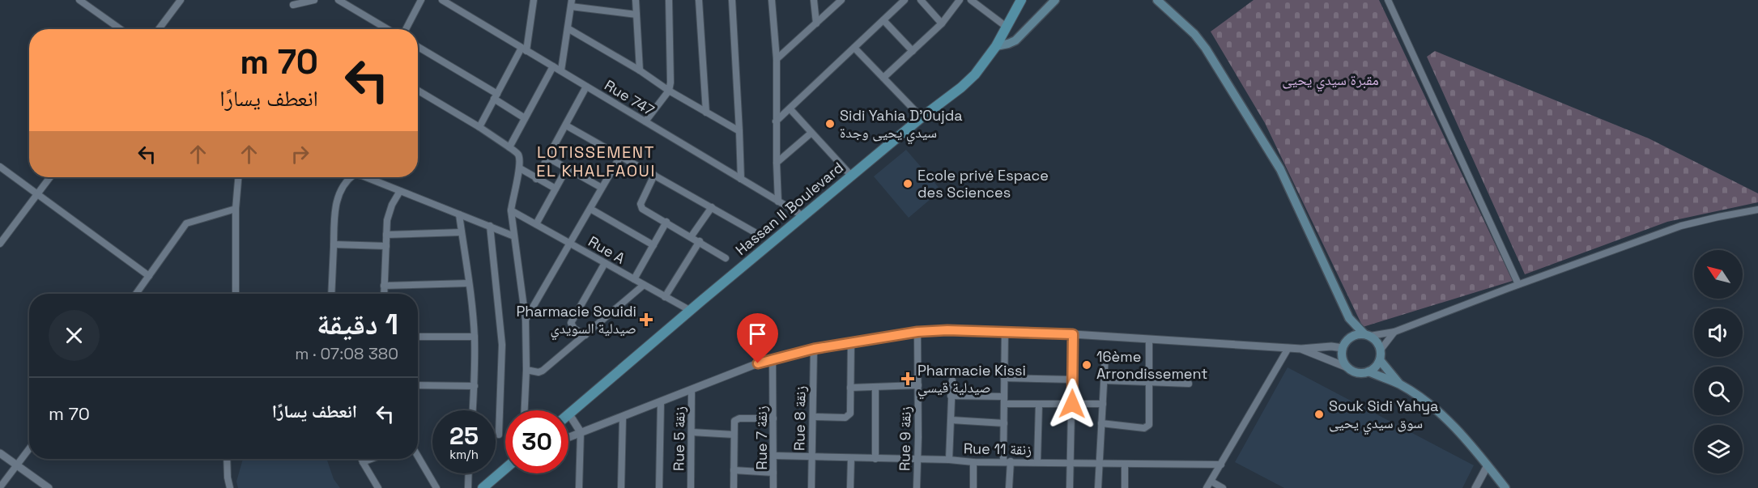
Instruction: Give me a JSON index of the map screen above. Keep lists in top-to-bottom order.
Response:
{
  "streets": {
    "main road": ["Hassan II Boulevard"],
    "street": [
      "Rue 747",
      "Rue A",
      "Rue 8 زنقة",
      "Rue 7 زنقة",
      "Rue 5 زنقة",
      "Rue 9 زنقة",
      "Rue 11 زنقة"
    ]
  },
  "crossings": [
    ["Rue 747", "Hassan II Boulevard"],
    ["Hassan II Boulevard", "Rue A"],
    ["Rue 8 زنقة", "Rue 11 زنقة"],
    ["Rue 7 زنقة", "Rue 11 زنقة"],
    ["Rue 9 زنقة", "Rue 11 زنقة"]
  ],
  "districts": ["LOTISSEMENT EL KHALFAOUI"],
  "parks": ["مقبرة سيدي يحيى"],
  "places": {
    "other": [
      "Sidi Yahia D'Oujda سيدي يحيى وجدة",
      "Ecole privé Espace des Sciences",
      "16ème Arrondissement",
      "Souk Sidi Yahya سوق سيدي يحيى"
    ],
    "health": ["Pharmacie Souidi صيدلية السويدي", "Pharmacie Kissi صيدلية قيسي"]
  },
  "north": "top left",
  "page": {
    "turn": ["70 m", "انعطف يسارًا"],
    "heading": ["1 دقيقة", "380 m · 07:08"],
    "list": [
      {
        "name": "انعطف يسارًا",
        "value": "70 m"
      }
    ],
    "speed": "25 km/h",
    "limit": "30"
  }
}
